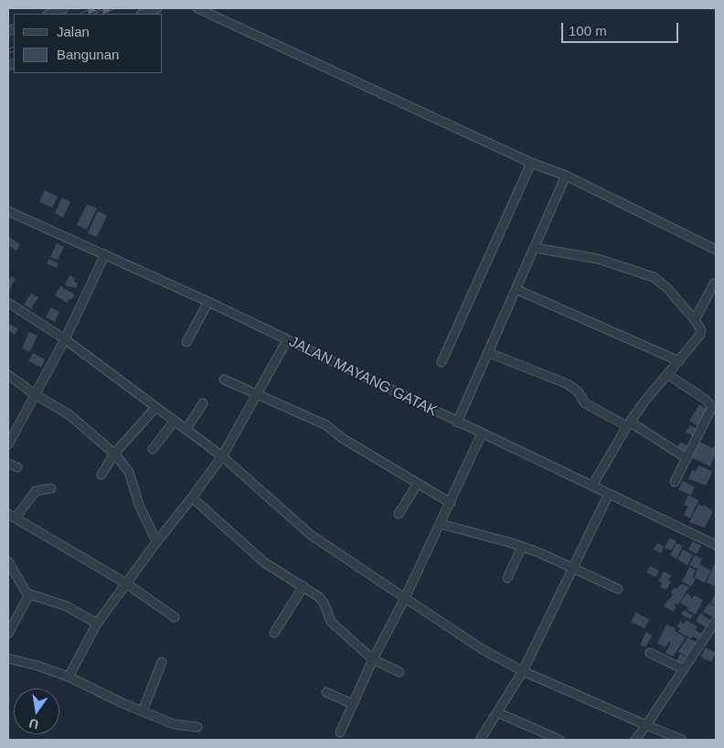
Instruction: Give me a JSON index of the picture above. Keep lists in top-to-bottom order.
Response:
{
  "streets": {
    "street": ["JALAN MAYANG GATAK"]
  },
  "legend": ["Jalan", "Bangunan"],
  "scale_bar": "100 m",
  "north": "bottom"
}
